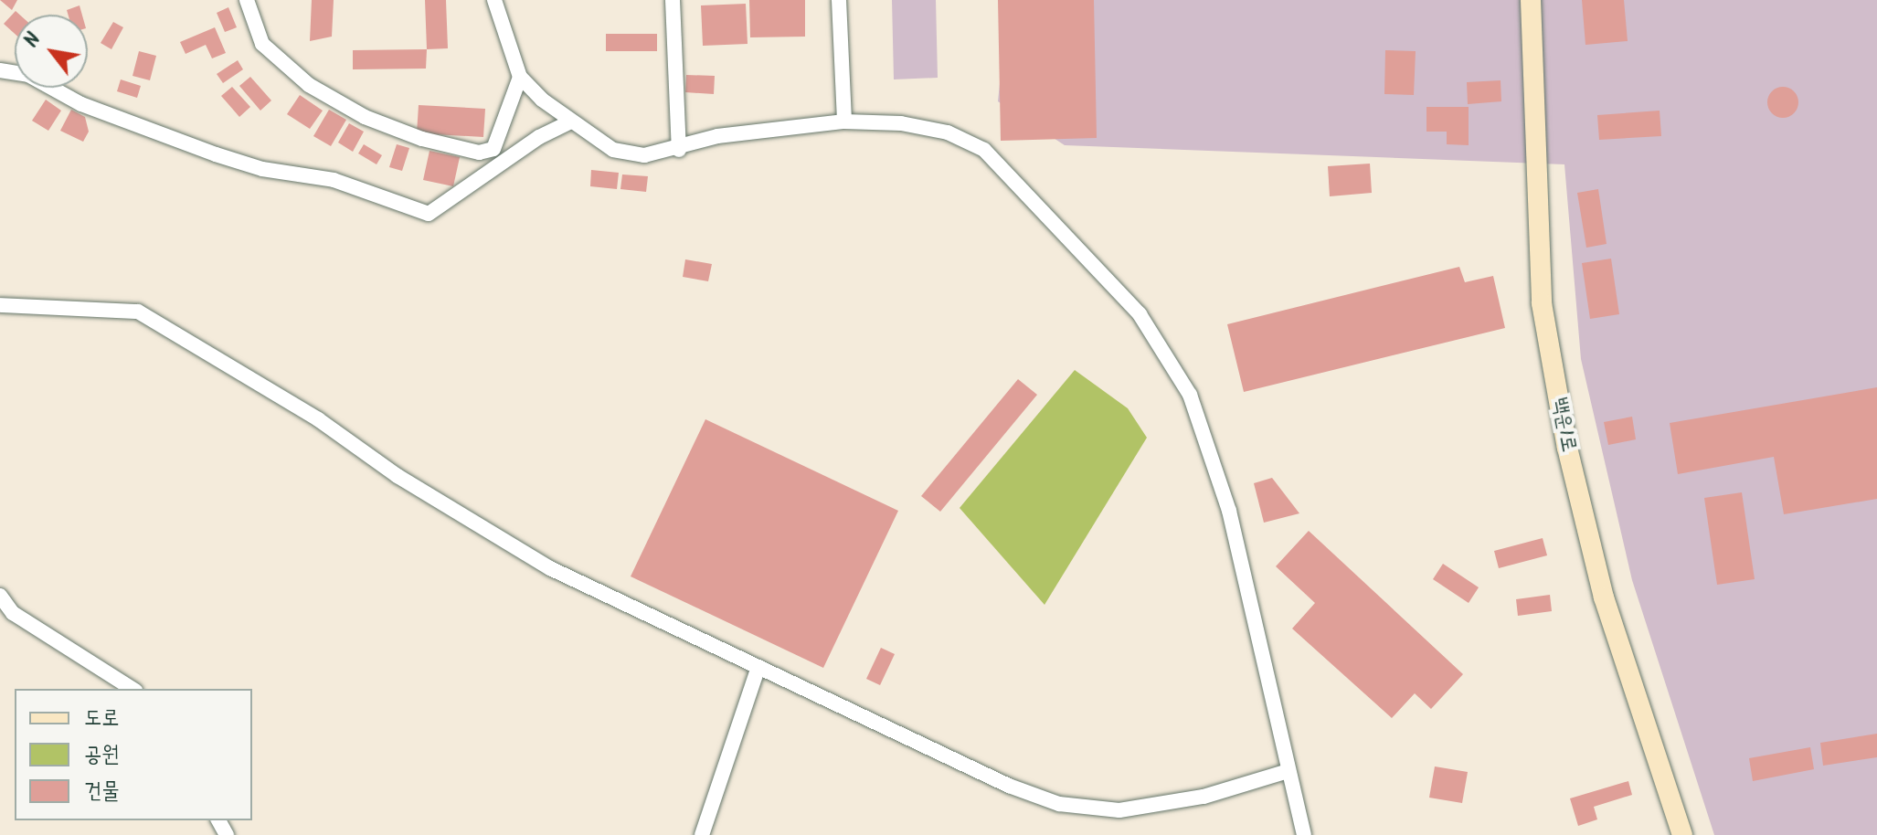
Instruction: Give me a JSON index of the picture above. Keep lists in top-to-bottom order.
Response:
{
  "streets": {
    "main road": ["백운1로"]
  },
  "legend": ["도로", "공원", "건물"],
  "north": "top left"
}
